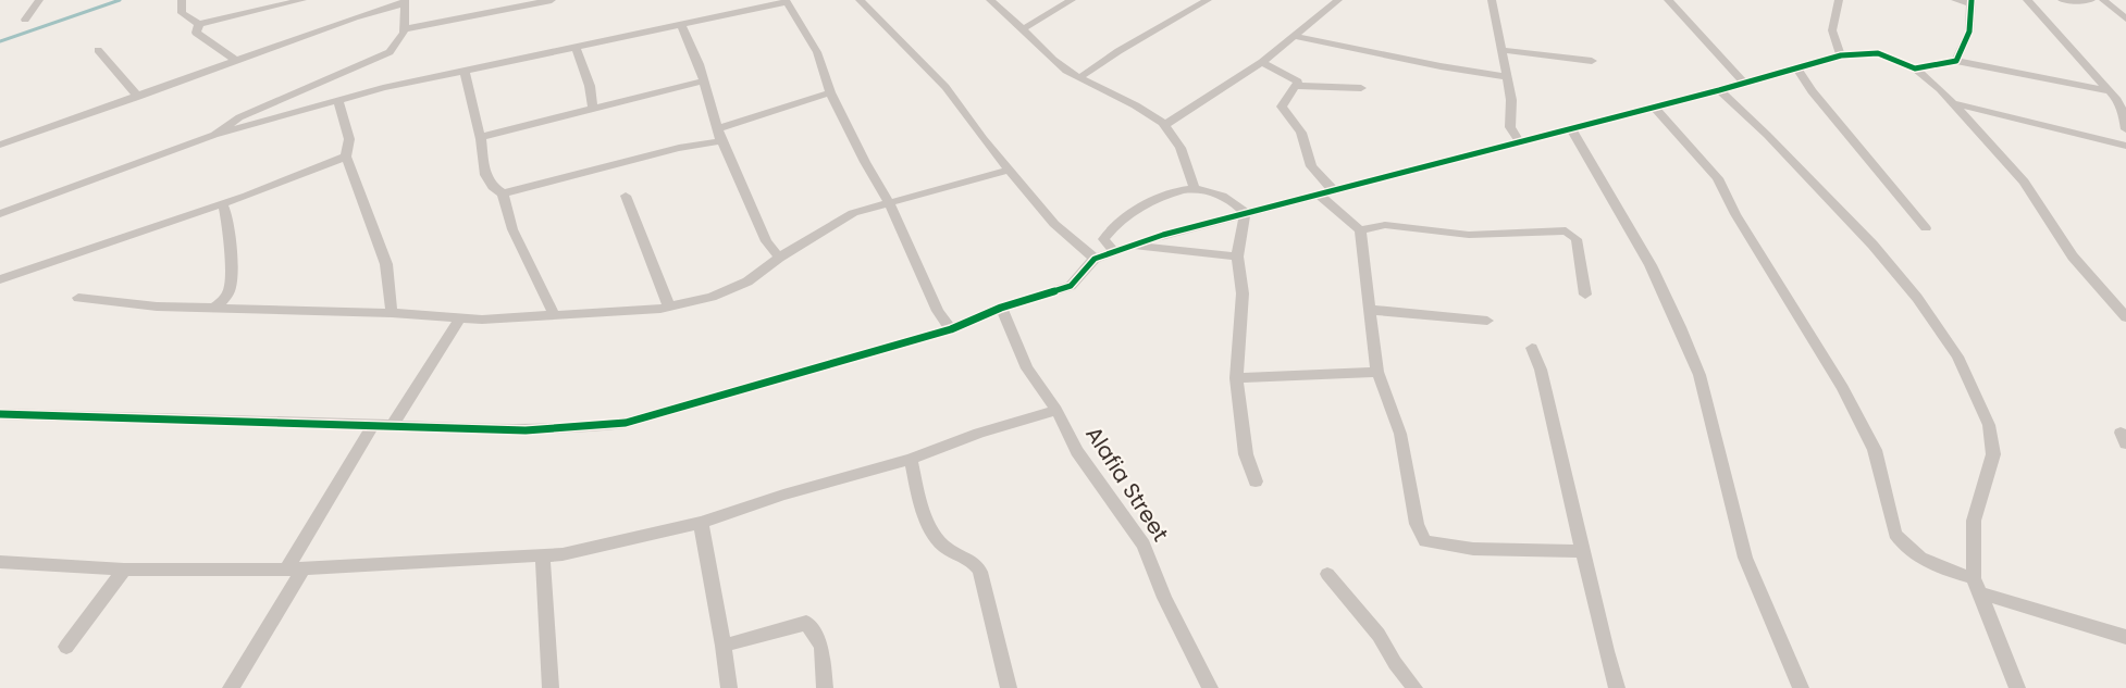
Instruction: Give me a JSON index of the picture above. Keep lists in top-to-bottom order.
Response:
{
  "streets": {
    "street": ["Alafia Street"]
  }
}
